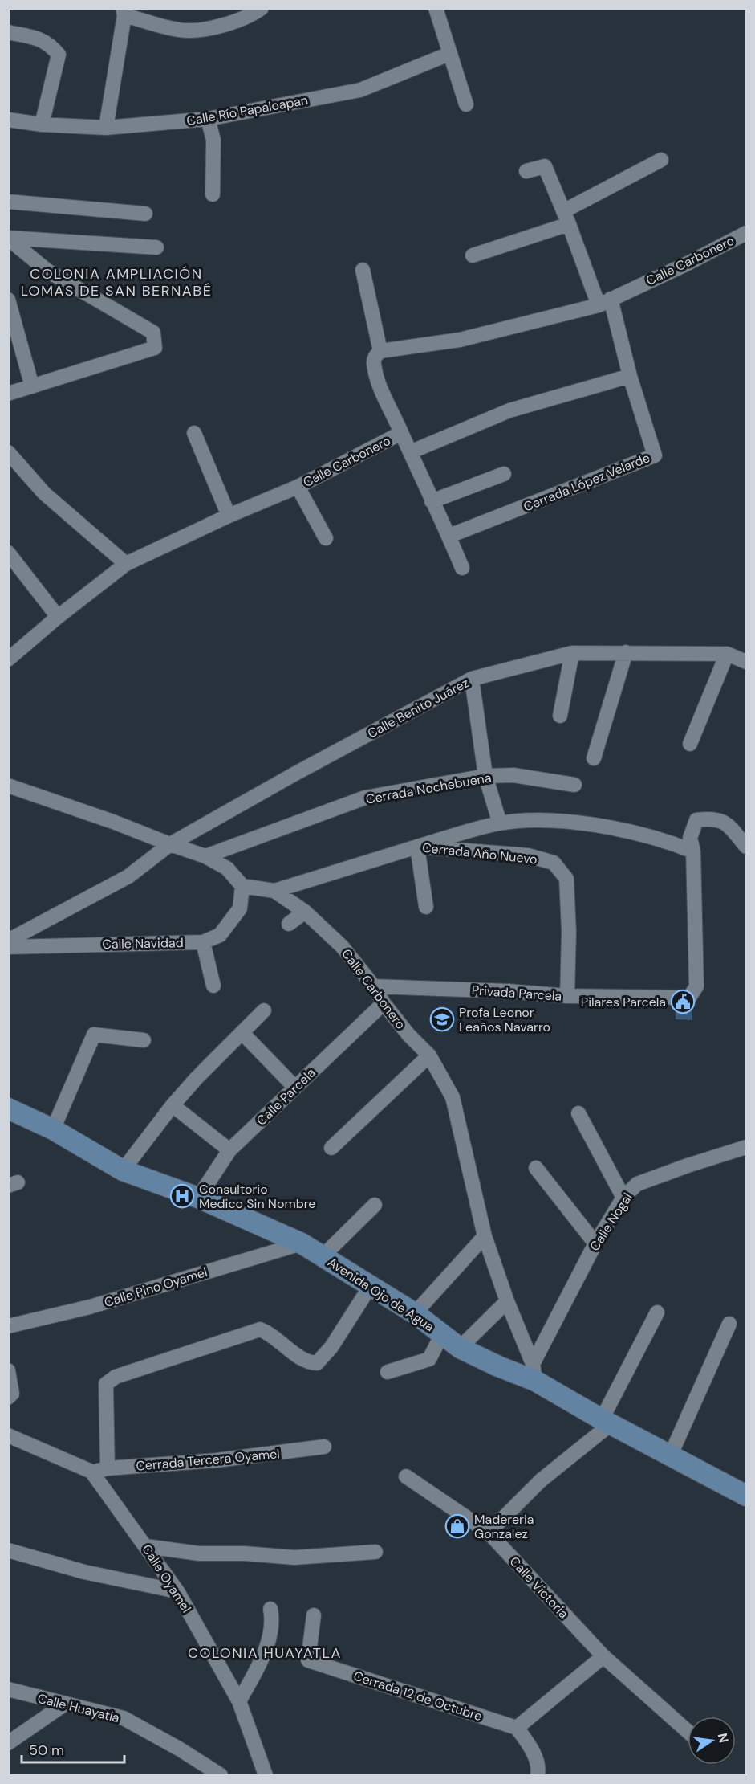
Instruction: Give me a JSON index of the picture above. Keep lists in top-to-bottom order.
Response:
{
  "streets": {
    "street": [
      "Calle Río Papaloapan",
      "Calle Carbonero",
      "Cerrada López Velarde",
      "Calle Benito Juárez",
      "Cerrada Nochebuena",
      "Cerrada Año Nuevo",
      "Calle Navidad",
      "Privada Parcela",
      "Calle Parcela",
      "Calle Nogal",
      "Calle Pino Oyamel",
      "Avenida Ojo de Agua",
      "Cerrada Tercera Oyamel",
      "Calle Oyamel",
      "Calle Victoria",
      "Cerrada 12 de Octubre",
      "Calle Huayatla"
    ]
  },
  "crossings": [
    ["Calle Carbonero", "Cerrada López Velarde"],
    ["Calle Carbonero", "Cerrada Año Nuevo"],
    ["Calle Carbonero", "Calle Navidad"],
    ["Calle Carbonero", "Privada Parcela"],
    ["Calle Carbonero", "Calle Parcela"],
    ["Calle Carbonero", "Calle Nogal"],
    ["Calle Carbonero", "Avenida Ojo de Agua"],
    ["Cerrada Año Nuevo", "Privada Parcela"],
    ["Calle Parcela", "Avenida Ojo de Agua"],
    ["Calle Nogal", "Avenida Ojo de Agua"],
    ["Calle Pino Oyamel", "Avenida Ojo de Agua"],
    ["Cerrada Tercera Oyamel", "Calle Oyamel"]
  ],
  "districts": ["COLONIA AMPLIACIÓN LOMAS DE SAN BERNABÉ", "COLONIA HUAYATLA"],
  "places": {
    "public building": ["Pilares Parcela"],
    "school or university": ["Profa Leonor Leaños Navarro"],
    "hospital": ["Consultorio Medico Sin Nombre"],
    "shop": ["Madereria Gonzalez"]
  },
  "scale_bar": "50 m",
  "north": "right"
}
